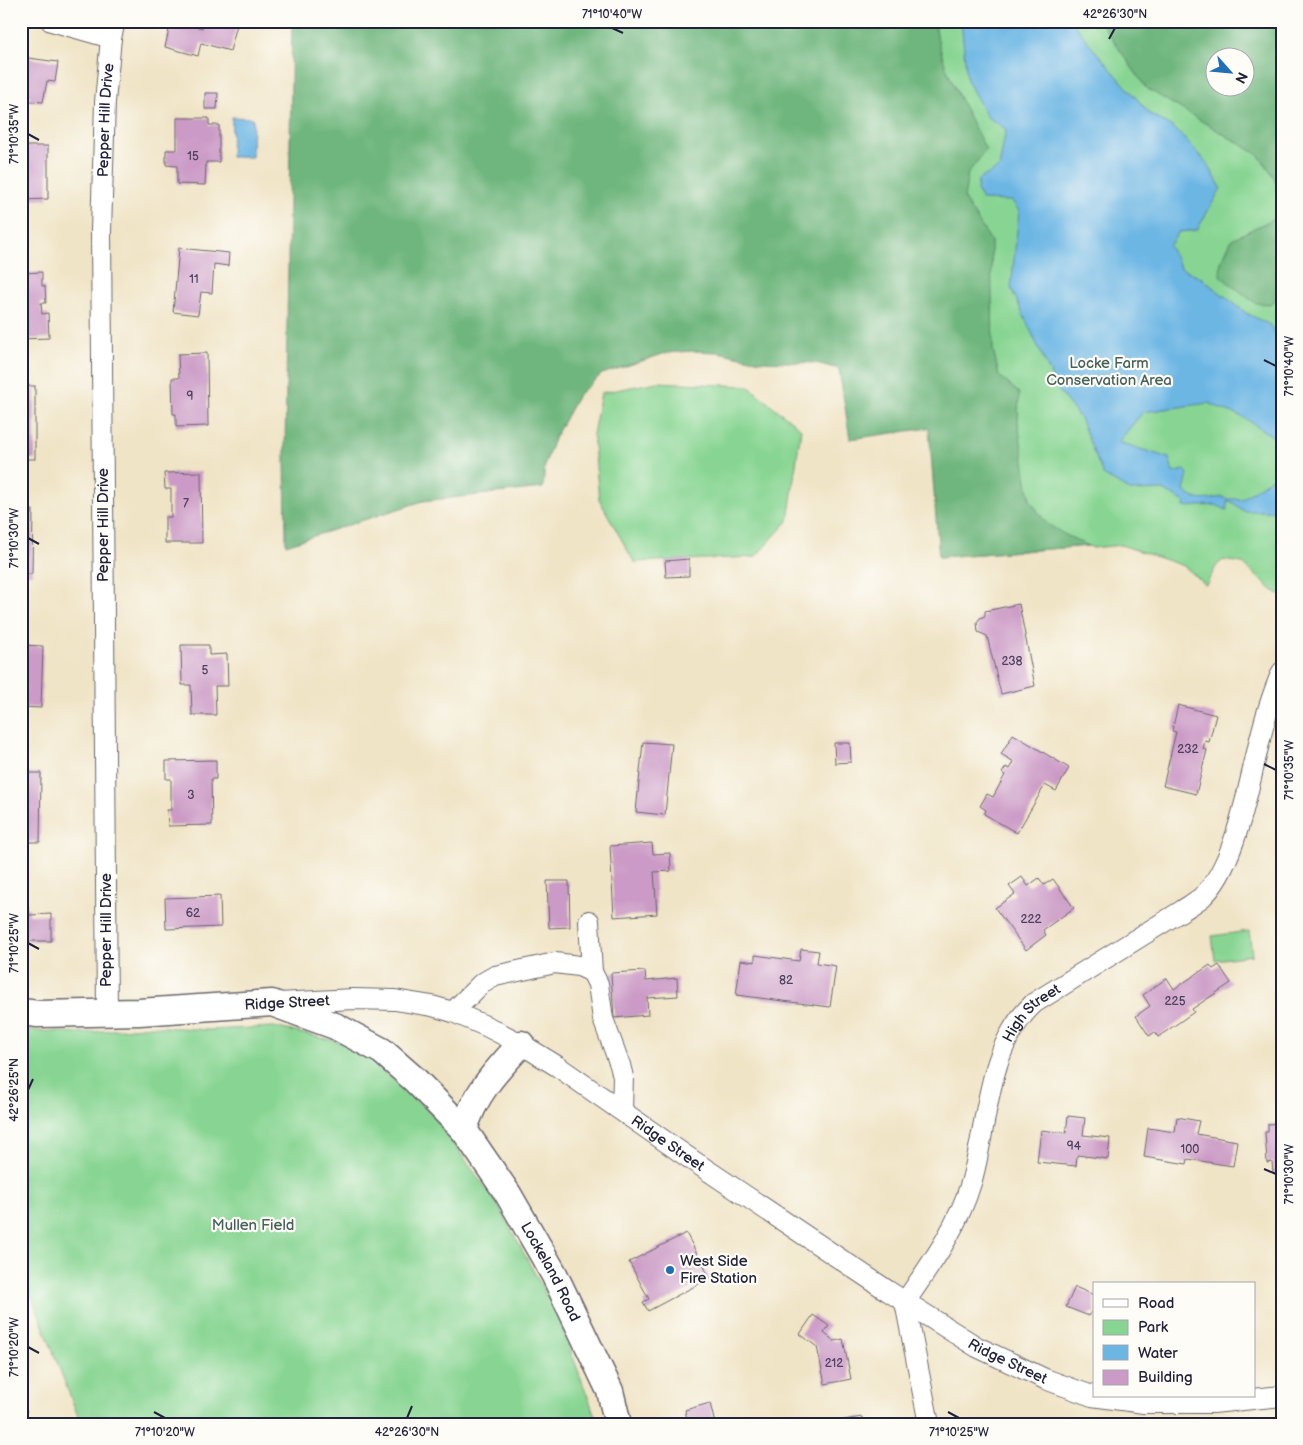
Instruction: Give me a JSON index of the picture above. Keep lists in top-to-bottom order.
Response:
{
  "streets": {
    "main road": ["Ridge Street", "Lockeland Road"],
    "street": ["Pepper Hill Drive", "High Street"]
  },
  "crossings": [
    ["Pepper Hill Drive", "Ridge Street"],
    ["Ridge Street", "High Street"],
    ["Ridge Street", "Lockeland Road"]
  ],
  "parks": ["Locke Farm Conservation Area", "Mullen Field"],
  "places": ["West Side Fire Station"],
  "house_numbers": [
    "15",
    "11",
    "9",
    "7",
    "238",
    "5",
    "232",
    "3",
    "62",
    "222",
    "82",
    "225",
    "94",
    "100",
    "212"
  ],
  "legend": [
    "Road",
    "Park",
    "Water",
    "Building"
  ],
  "north": "bottom right",
  "coordinates": [
    "71°10'40\"W",
    "42°26'30\"N",
    "71°10'35\"W",
    "71°10'30\"W",
    "71°10'25\"W",
    "42°26'25\"N",
    "71°10'20\"W"
  ]
}
